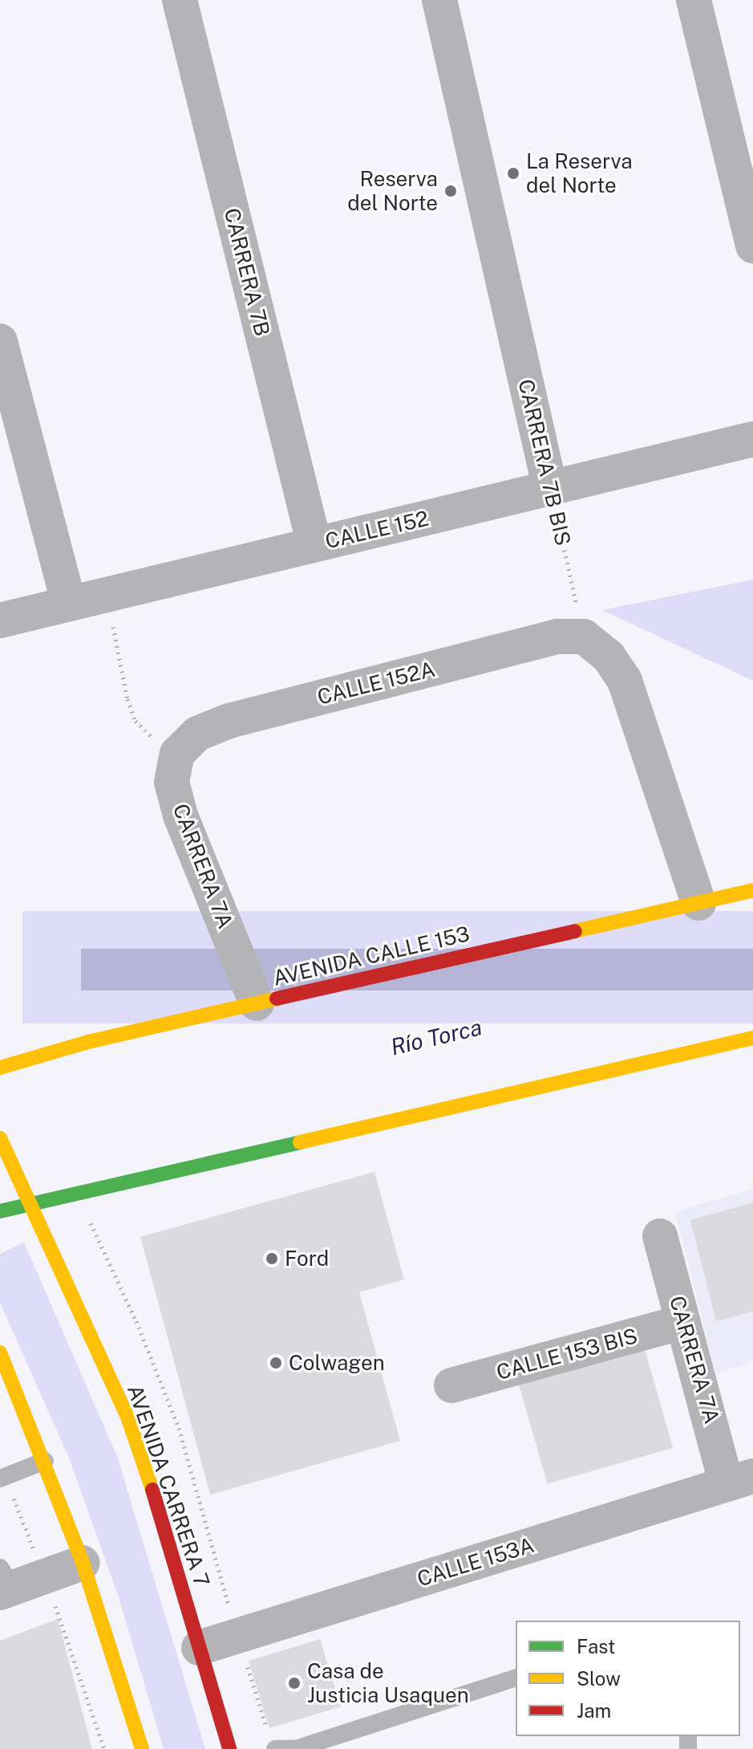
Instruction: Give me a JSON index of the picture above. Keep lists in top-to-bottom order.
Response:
{
  "streets": {
    "main road": ["AVENIDA CALLE 153", "AVENIDA CARRERA 7"],
    "street": [
      "CARRERA 7B",
      "CARRERA 7B BIS",
      "CALLE 152",
      "CALLE 152A",
      "CARRERA 7A",
      "CALLE 153 BIS",
      "CALLE 153A"
    ]
  },
  "crossings": [
    ["CARRERA 7B", "CALLE 152"],
    ["CARRERA 7B BIS", "CALLE 152"],
    ["CARRERA 7B BIS", "CALLE 152A"],
    ["CALLE 152A", "CARRERA 7A"],
    ["CARRERA 7A", "AVENIDA CALLE 153"],
    ["CARRERA 7A", "CALLE 153 BIS"],
    ["CARRERA 7A", "CALLE 153A"],
    ["AVENIDA CARRERA 7", "CALLE 153A"]
  ],
  "water": ["Río Torca"],
  "places": [
    "La Reserva del Norte",
    "Reserva del Norte",
    "Ford",
    "Colwagen",
    "Casa de Justicia Usaquen"
  ],
  "legend": ["Fast", "Slow", "Jam"]
}
